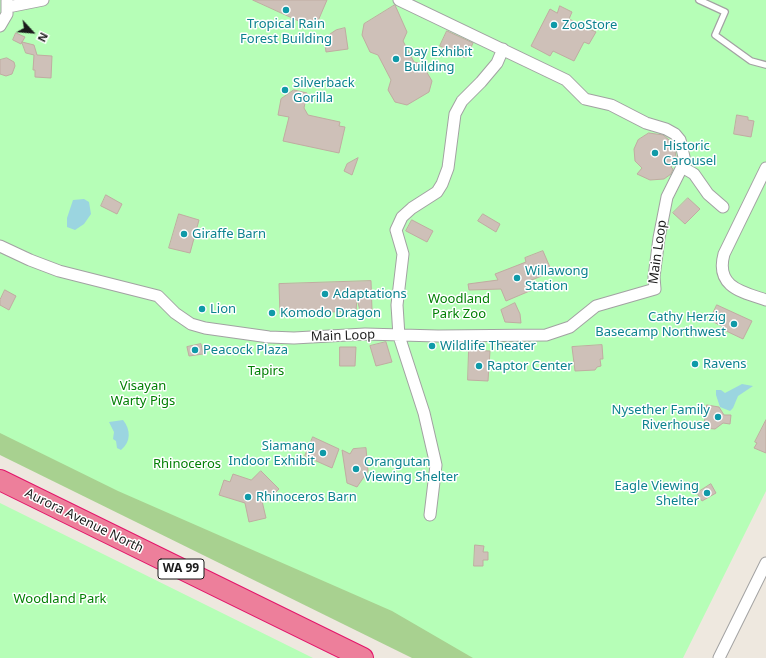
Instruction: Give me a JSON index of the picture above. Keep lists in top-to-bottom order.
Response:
{
  "streets": {
    "highway": ["Aurora Avenue North", "WA 99"],
    "street": ["Main Loop"]
  },
  "parks": [
    "Woodland Park Zoo",
    "Tapirs",
    "Visayan Warty Pigs",
    "Rhinoceros",
    "Woodland Park"
  ],
  "places": [
    "Tropical Rain Forest Building",
    "ZooStore",
    "Day Exhibit Building",
    "Silverback Gorilla",
    "Historic Carousel",
    "Giraffe Barn",
    "Willawong Station",
    "Adaptations",
    "Lion",
    "Komodo Dragon",
    "Cathy Herzig Basecamp Northwest",
    "Wildlife Theater",
    "Peacock Plaza",
    "Ravens",
    "Raptor Center",
    "Nysether Family Riverhouse",
    "Siamang Indoor Exhibit",
    "Orangutan Viewing Shelter",
    "Eagle Viewing Shelter",
    "Rhinoceros Barn"
  ],
  "north": "bottom right"
}
